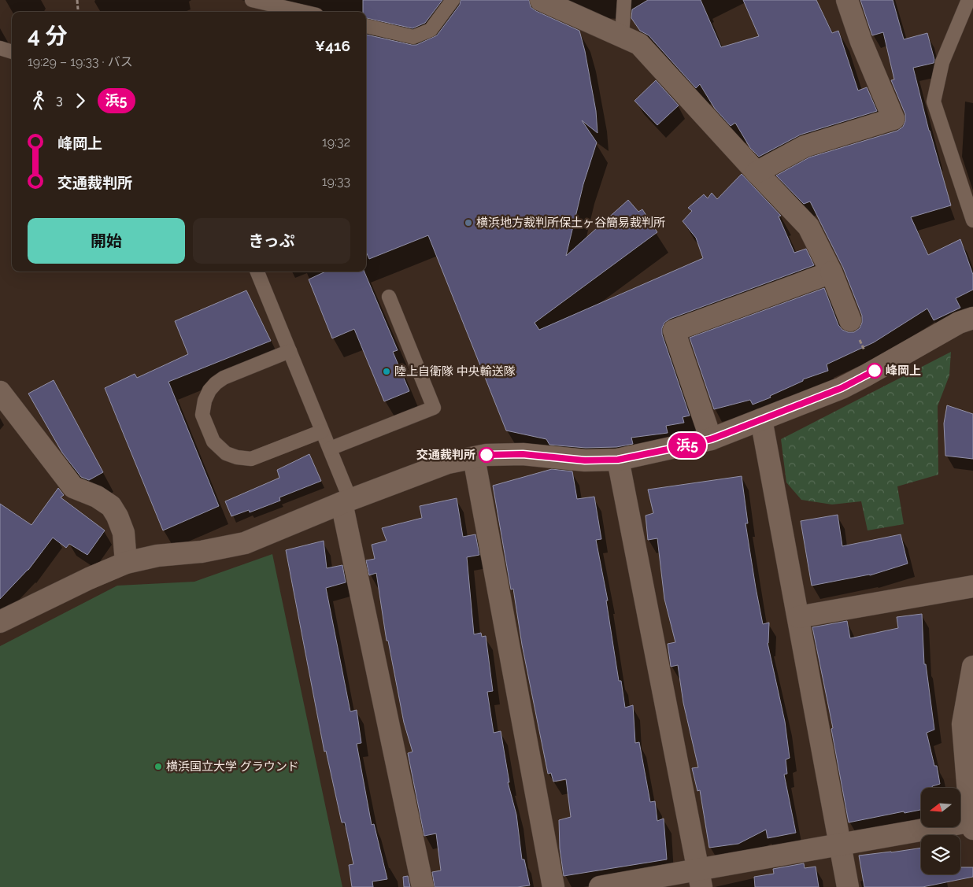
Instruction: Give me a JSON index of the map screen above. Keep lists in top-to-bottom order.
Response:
{
  "places": [
    "横浜地方裁判所保土ヶ谷簡易裁判所",
    "峰岡上",
    "陸上自衛隊 中央輸送隊",
    "交通裁判所",
    "横浜国立大学 グラウンド"
  ],
  "lines": ["bus line 浜5"],
  "north": "left",
  "page": {
    "on_map": "浜5",
    "heading": ["4 分", "19:29 – 19:33 · バス", "¥416"],
    "legs": ["3", "浜5"],
    "list": [
      {
        "name": "峰岡上",
        "value": "19:32"
      },
      {
        "name": "交通裁判所",
        "value": "19:33"
      }
    ],
    "buttons": ["開始", "きっぷ"]
  }
}
